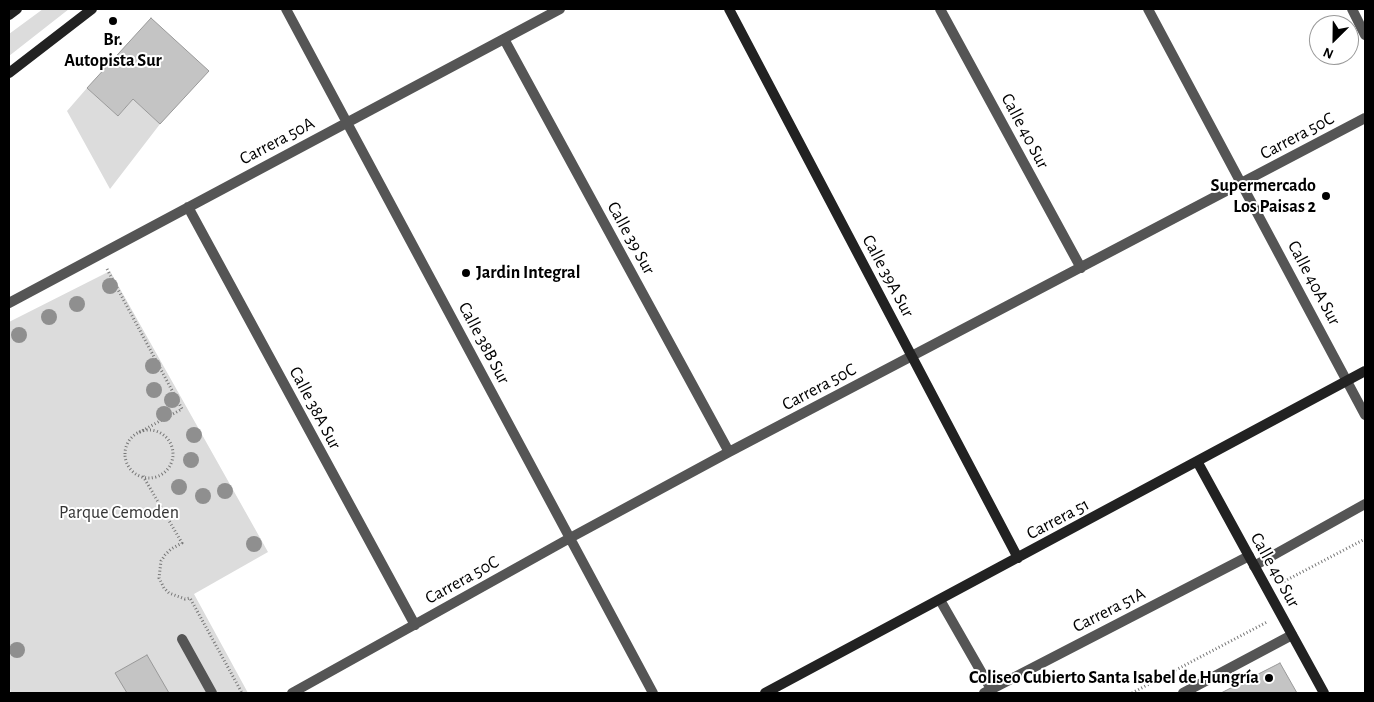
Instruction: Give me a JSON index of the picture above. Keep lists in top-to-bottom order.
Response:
{
  "streets": {
    "street": [
      "Calle 40 Sur",
      "Carrera 50C",
      "Carrera 50A",
      "Calle 39 Sur",
      "Calle 39A Sur",
      "Calle 40A Sur",
      "Calle 38B Sur",
      "Calle 38A Sur",
      "Carrera 51",
      "Carrera 51A"
    ]
  },
  "crossings": [
    ["Calle 40 Sur", "Carrera 50C"],
    ["Calle 40 Sur", "Carrera 51"],
    ["Calle 40 Sur", "Carrera 51A"],
    ["Carrera 50C", "Calle 39 Sur"],
    ["Carrera 50C", "Calle 39A Sur"],
    ["Carrera 50C", "Calle 40A Sur"],
    ["Carrera 50C", "Calle 38B Sur"],
    ["Carrera 50C", "Calle 38A Sur"],
    ["Carrera 50A", "Calle 39 Sur"],
    ["Carrera 50A", "Calle 38B Sur"],
    ["Carrera 50A", "Calle 38A Sur"],
    ["Calle 39A Sur", "Carrera 51"],
    ["Calle 40A Sur", "Carrera 51"]
  ],
  "parks": ["Parque Cemoden"],
  "places": [
    "Br. Autopista Sur",
    "Supermercado Los Paisas 2",
    "Jardin Integral",
    "Coliseo Cubierto Santa Isabel de Hungría"
  ],
  "north": "bottom left"
}
